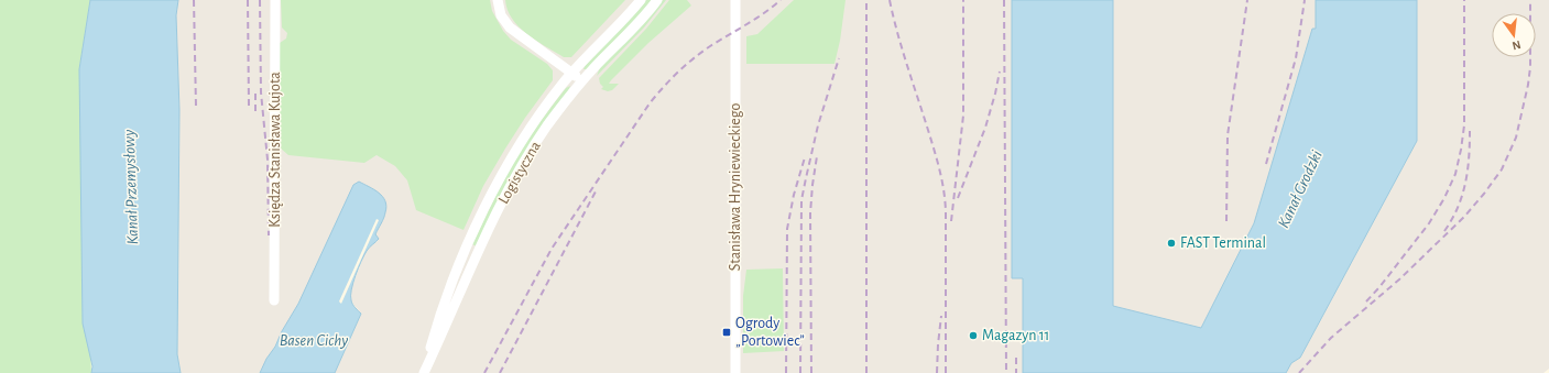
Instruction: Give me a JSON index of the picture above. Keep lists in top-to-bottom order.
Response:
{
  "streets": {
    "street": ["Księdza Stanisława Kujota", "Logistyczna", "Stanisława Hryniewieckiego"]
  },
  "water": ["Kanał Przemysłowy", "Kanał Grodzki", "Basen Cichy"],
  "places": {
    "other": ["FAST Terminal", "Magazyn 11"],
    "transit": ["Ogrody „Portowiec”"]
  },
  "north": "bottom"
}
